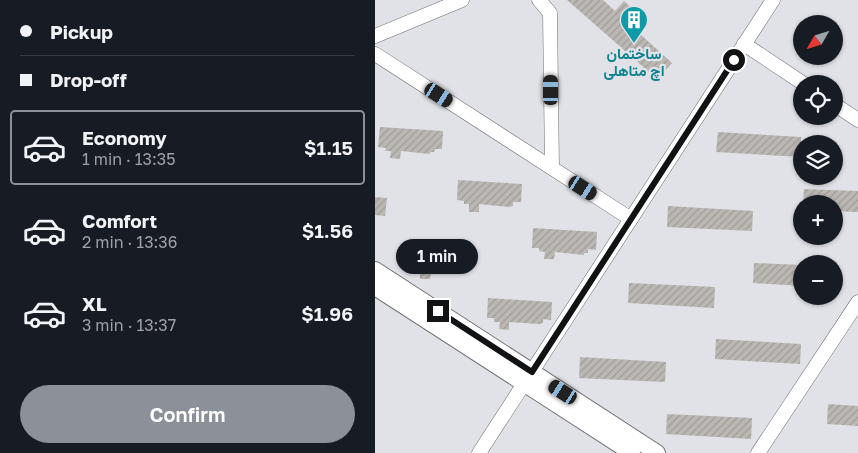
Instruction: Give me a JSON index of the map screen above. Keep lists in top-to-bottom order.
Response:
{
  "places": {
    "building": ["ساختمان اچ متاهلی"]
  },
  "north": "bottom left",
  "page": {
    "banner": ["Pickup", "Drop-off"],
    "map_buttons": ["+", "−"],
    "list": [
      {
        "name": "Economy",
        "note": "1 min · 13:35",
        "value": "$1.15"
      },
      {
        "name": "Comfort",
        "note": "2 min · 13:36",
        "value": "$1.56"
      },
      {
        "name": "XL",
        "note": "3 min · 13:37",
        "value": "$1.96"
      }
    ],
    "bubble": "1 min",
    "buttons": "Confirm"
  }
}
